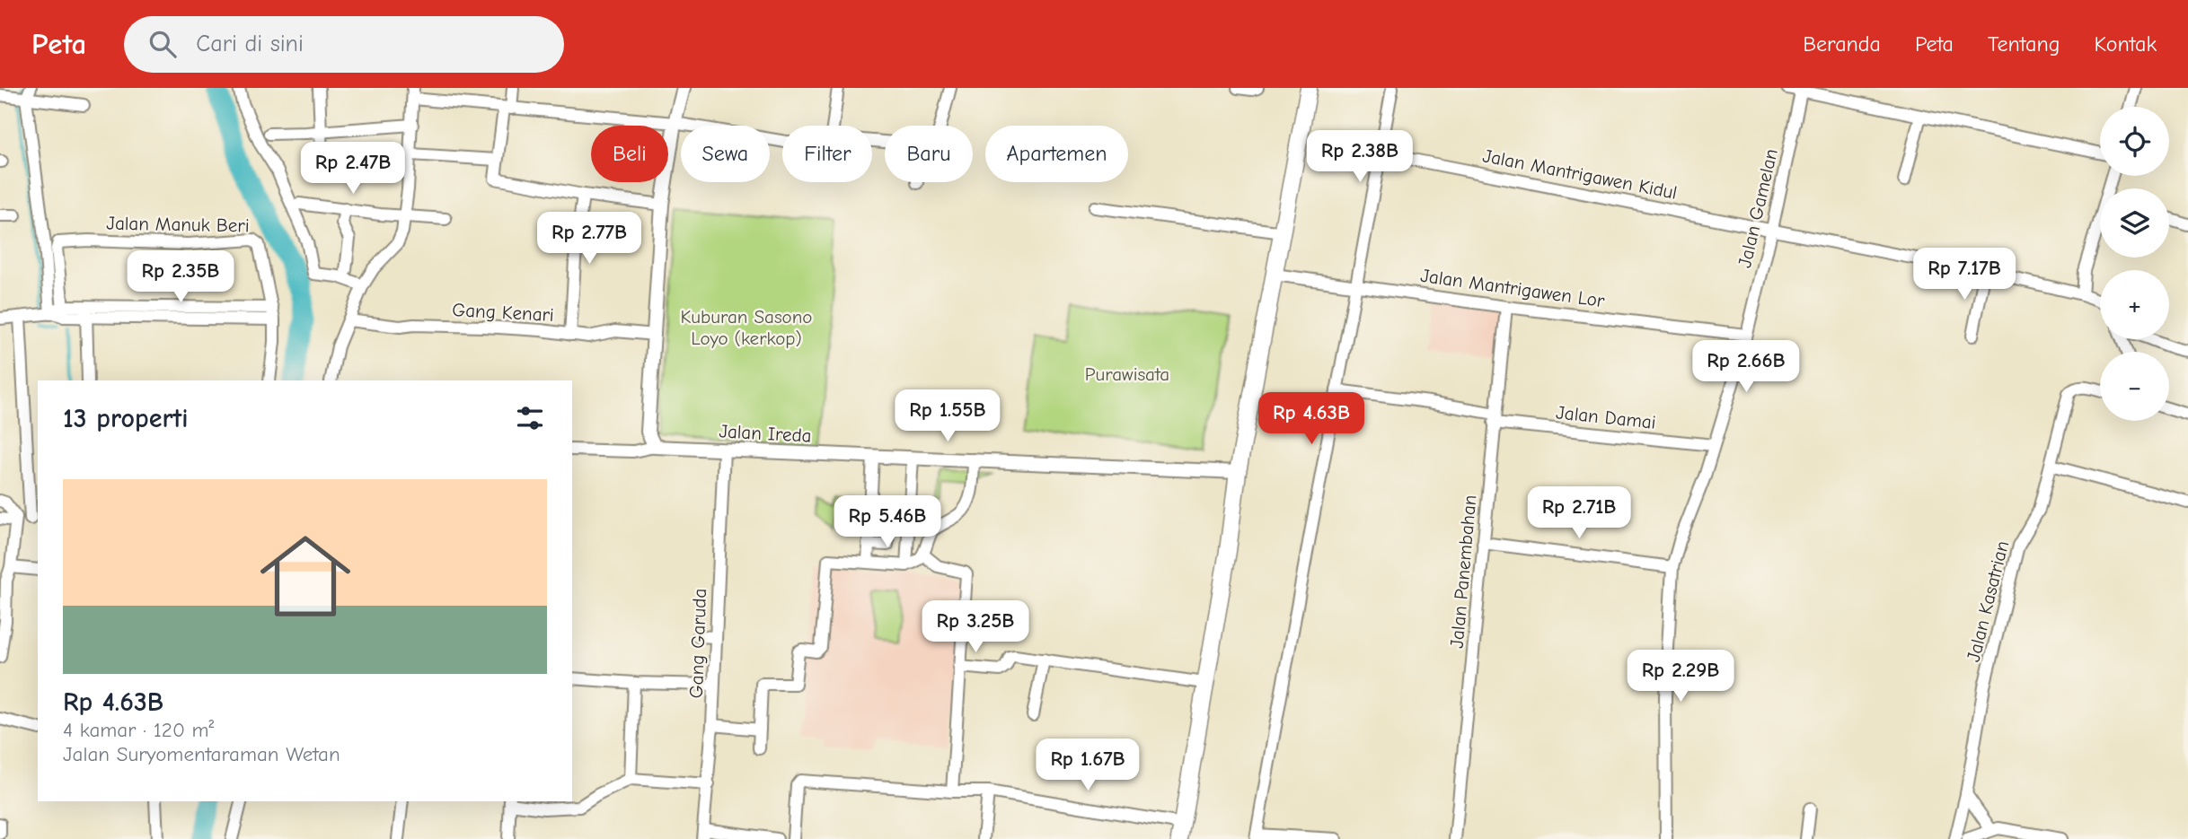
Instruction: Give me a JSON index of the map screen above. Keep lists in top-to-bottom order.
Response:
{
  "streets": {
    "street": [
      "Jalan Mantrigawen Kidul",
      "Jalan Gamelan",
      "Jalan Manuk Beri",
      "Jalan Mantrigawen Lor",
      "Gang Kenari",
      "Jalan Damai",
      "Jalan Ireda",
      "Jalan Panembahan",
      "Jalan Kasatrian",
      "Gang Garuda"
    ]
  },
  "crossings": [
    ["Jalan Mantrigawen Kidul", "Jalan Gamelan"],
    ["Jalan Gamelan", "Jalan Mantrigawen Lor"],
    ["Jalan Gamelan", "Jalan Damai"],
    ["Jalan Mantrigawen Lor", "Jalan Panembahan"],
    ["Jalan Damai", "Jalan Panembahan"],
    ["Jalan Ireda", "Gang Garuda"]
  ],
  "parks": ["Kuburan Sasono Loyo (kerkop)", "Purawisata"],
  "page": {
    "header": "Peta",
    "search": "Cari di sini",
    "nav": [
      "Beranda",
      "Peta",
      "Tentang",
      "Kontak"
    ],
    "map_buttons": ["+", "−"],
    "chip": [
      "Beli",
      "Sewa",
      "Filter",
      "Baru",
      "Apartemen"
    ],
    "price": [
      "Rp 2.38B",
      "Rp 2.47B",
      "Rp 2.77B",
      "Rp 7.17B",
      "Rp 2.35B",
      "Rp 2.66B",
      "Rp 1.55B",
      "Rp 4.63B",
      "Rp 2.71B",
      "Rp 5.46B",
      "Rp 3.25B",
      "Rp 2.29B",
      "Rp 1.67B"
    ],
    "heading": "13 properti",
    "list": [
      {
        "name": "Rp 4.63B",
        "note": "4 kamar · 120 m² · Jalan Suryomentaraman Wetan"
      }
    ]
  }
}
